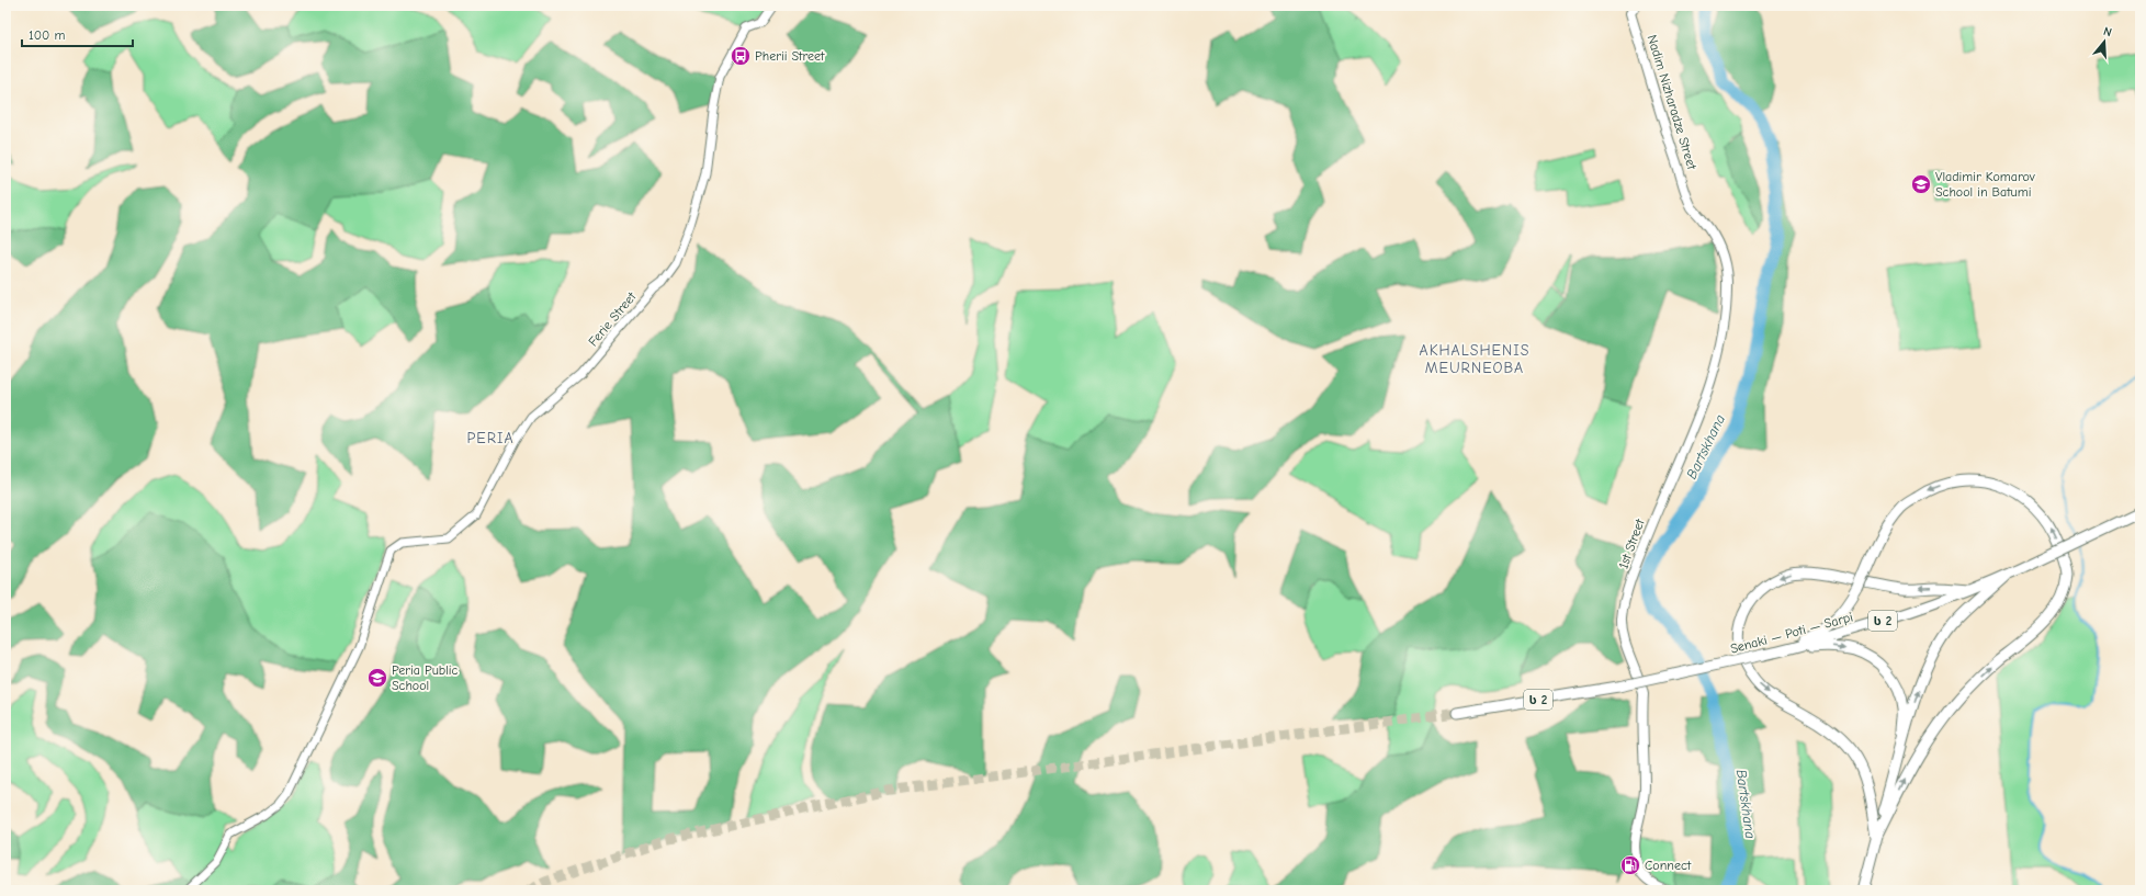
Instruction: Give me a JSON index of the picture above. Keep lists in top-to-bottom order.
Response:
{
  "streets": {
    "highway": ["ს 2", "Senaki — Poti — Sarpi"],
    "main road": ["Nadim Nizharadze Street", "1st Street"],
    "street": ["Ferie Street"]
  },
  "crossings": [
    ["Nadim Nizharadze Street", "1st Street"]
  ],
  "districts": ["AKHALSHENIS MEURNEOBA", "PERIA"],
  "water": ["Bartskhana"],
  "places": {
    "bus stop": ["Pherii Street"],
    "school or university": ["Vladimir Komarov School in Batumi", "Peria Public School"],
    "fuel station": ["Connect"]
  },
  "scale_bar": "100 m",
  "north": "top"
}
